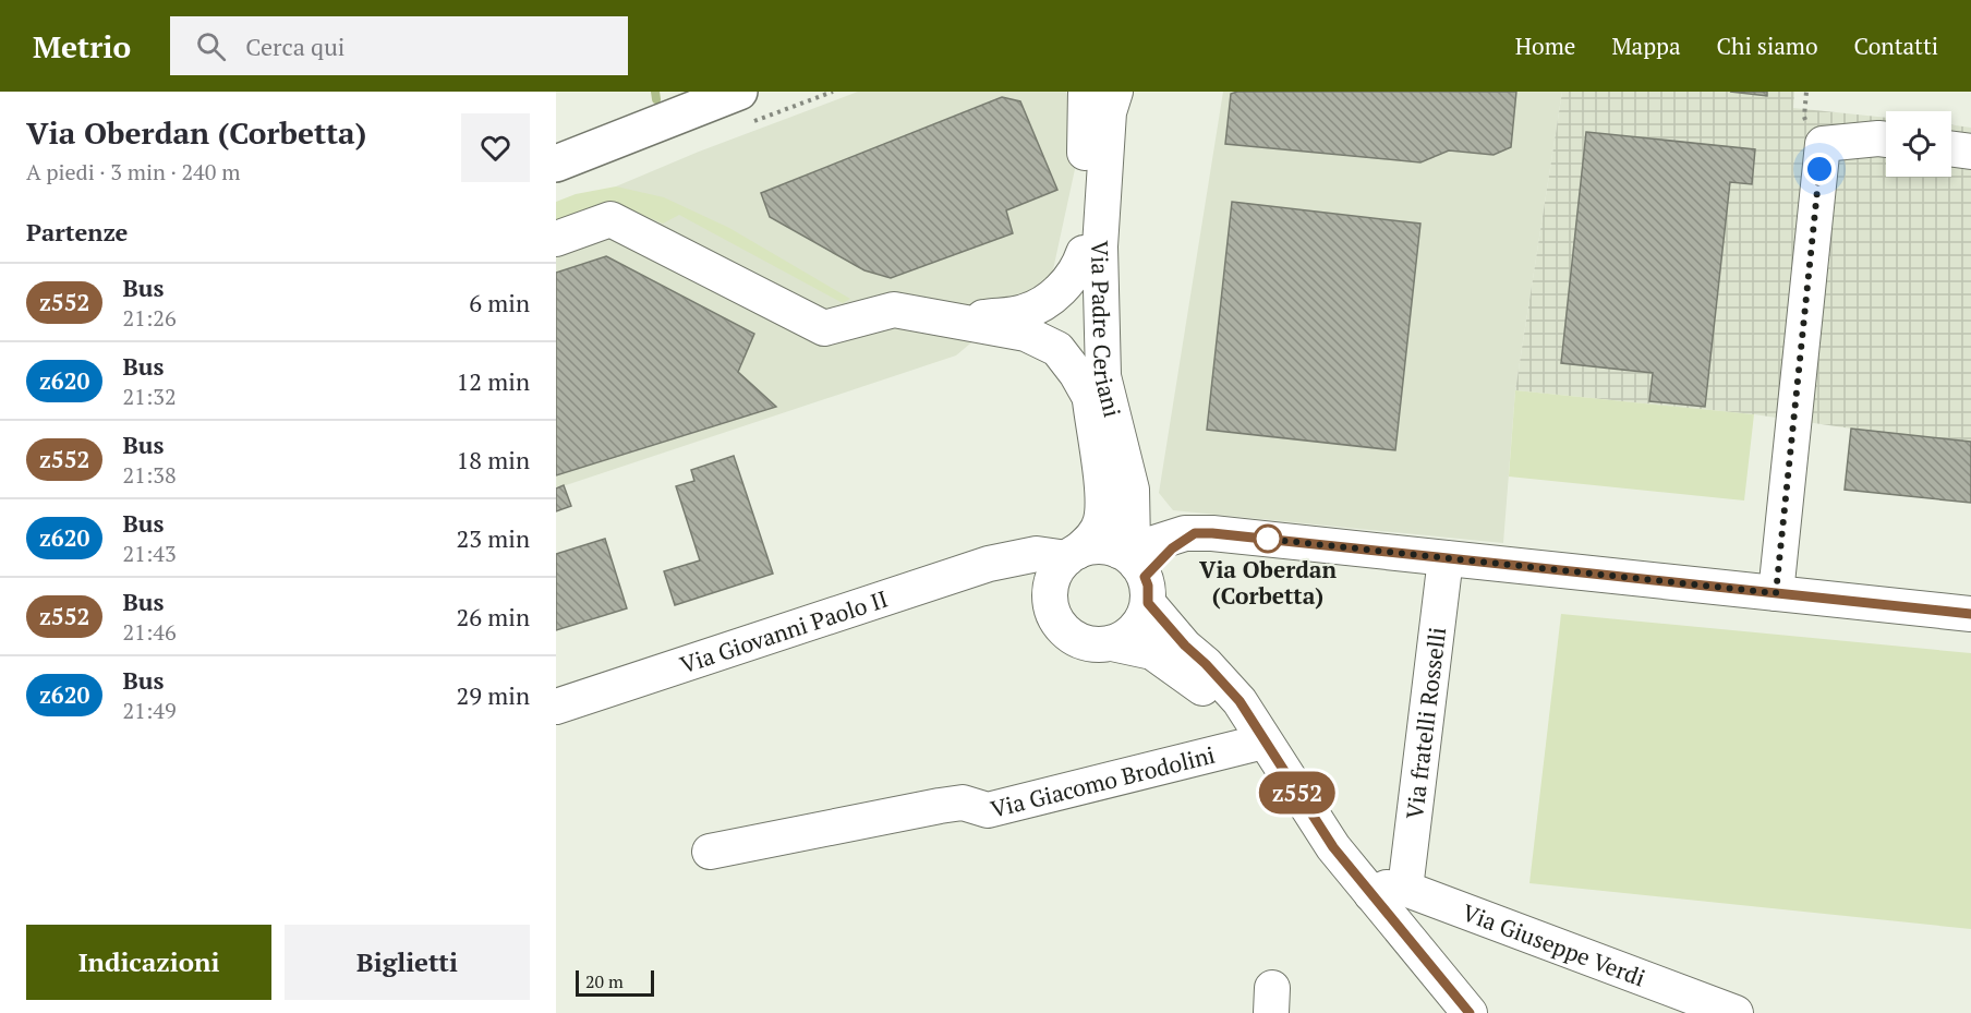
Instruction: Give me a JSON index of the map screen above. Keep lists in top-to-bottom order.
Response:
{
  "streets": {
    "street": [
      "Via Padre Ceriani",
      "Via Giovanni Paolo II",
      "Via fratelli Rosselli",
      "Via Giacomo Brodolini",
      "Via Giuseppe Verdi"
    ]
  },
  "crossings": [
    ["Via Padre Ceriani", "Via Giovanni Paolo II"],
    ["Via fratelli Rosselli", "Via Giuseppe Verdi"]
  ],
  "places": ["Via Oberdan (Corbetta)"],
  "lines": ["bus line z552"],
  "scale_bar": "20 m",
  "page": {
    "header": "Metrio",
    "search": "Cerca qui",
    "nav": [
      "Home",
      "Mappa",
      "Chi siamo",
      "Contatti"
    ],
    "heading": [
      ["Via Oberdan (Corbetta)", "A piedi · 3 min · 240 m"],
      "Partenze"
    ],
    "on_map": "z552",
    "list": [
      {
        "mark": "z552",
        "name": "Bus",
        "note": "21:26",
        "value": "6 min"
      },
      {
        "mark": "z620",
        "name": "Bus",
        "note": "21:32",
        "value": "12 min"
      },
      {
        "mark": "z552",
        "name": "Bus",
        "note": "21:38",
        "value": "18 min"
      },
      {
        "mark": "z620",
        "name": "Bus",
        "note": "21:43",
        "value": "23 min"
      },
      {
        "mark": "z552",
        "name": "Bus",
        "note": "21:46",
        "value": "26 min"
      },
      {
        "mark": "z620",
        "name": "Bus",
        "note": "21:49",
        "value": "29 min"
      }
    ],
    "buttons": ["Indicazioni", "Biglietti"],
    "scale": "20 m"
  }
}
